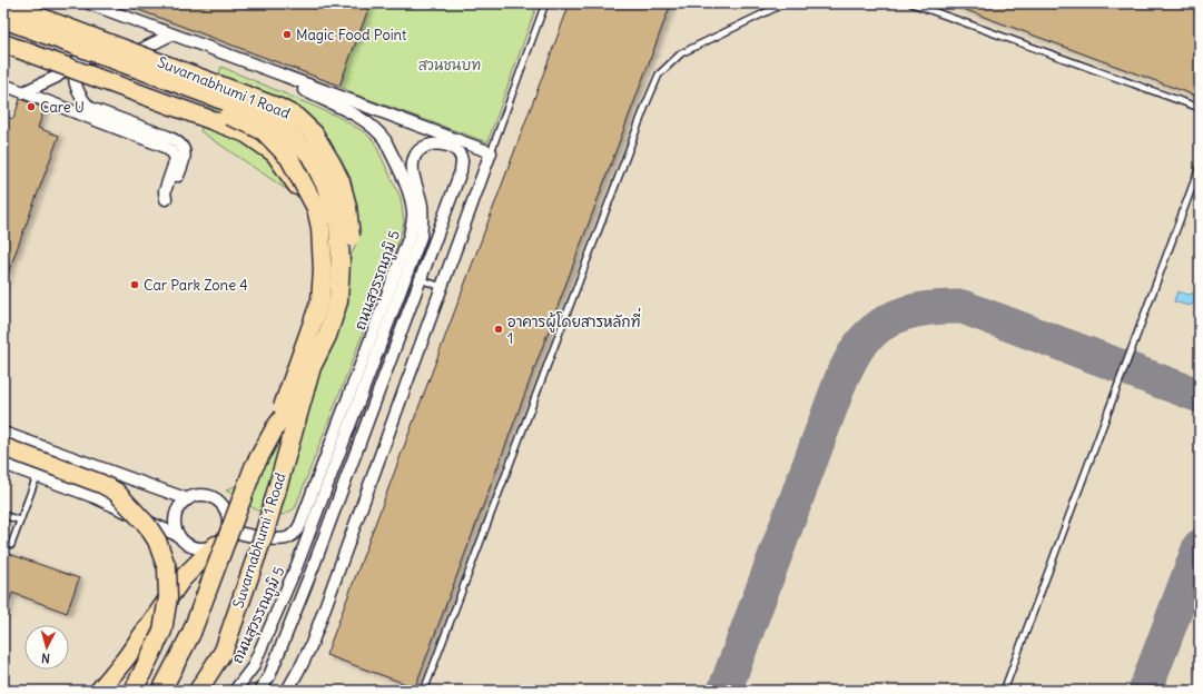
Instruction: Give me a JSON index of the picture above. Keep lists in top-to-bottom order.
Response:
{
  "streets": {
    "highway": ["Suvarnabhumi 1 Road"],
    "street": ["ถนนสุวรรณภูมิ 5"]
  },
  "parks": ["สวนชนบท"],
  "places": [
    "Magic Food Point",
    "Care U",
    "Car Park Zone 4",
    "อาคารผู้โดยสารหลักที่ 1"
  ],
  "north": "bottom"
}
